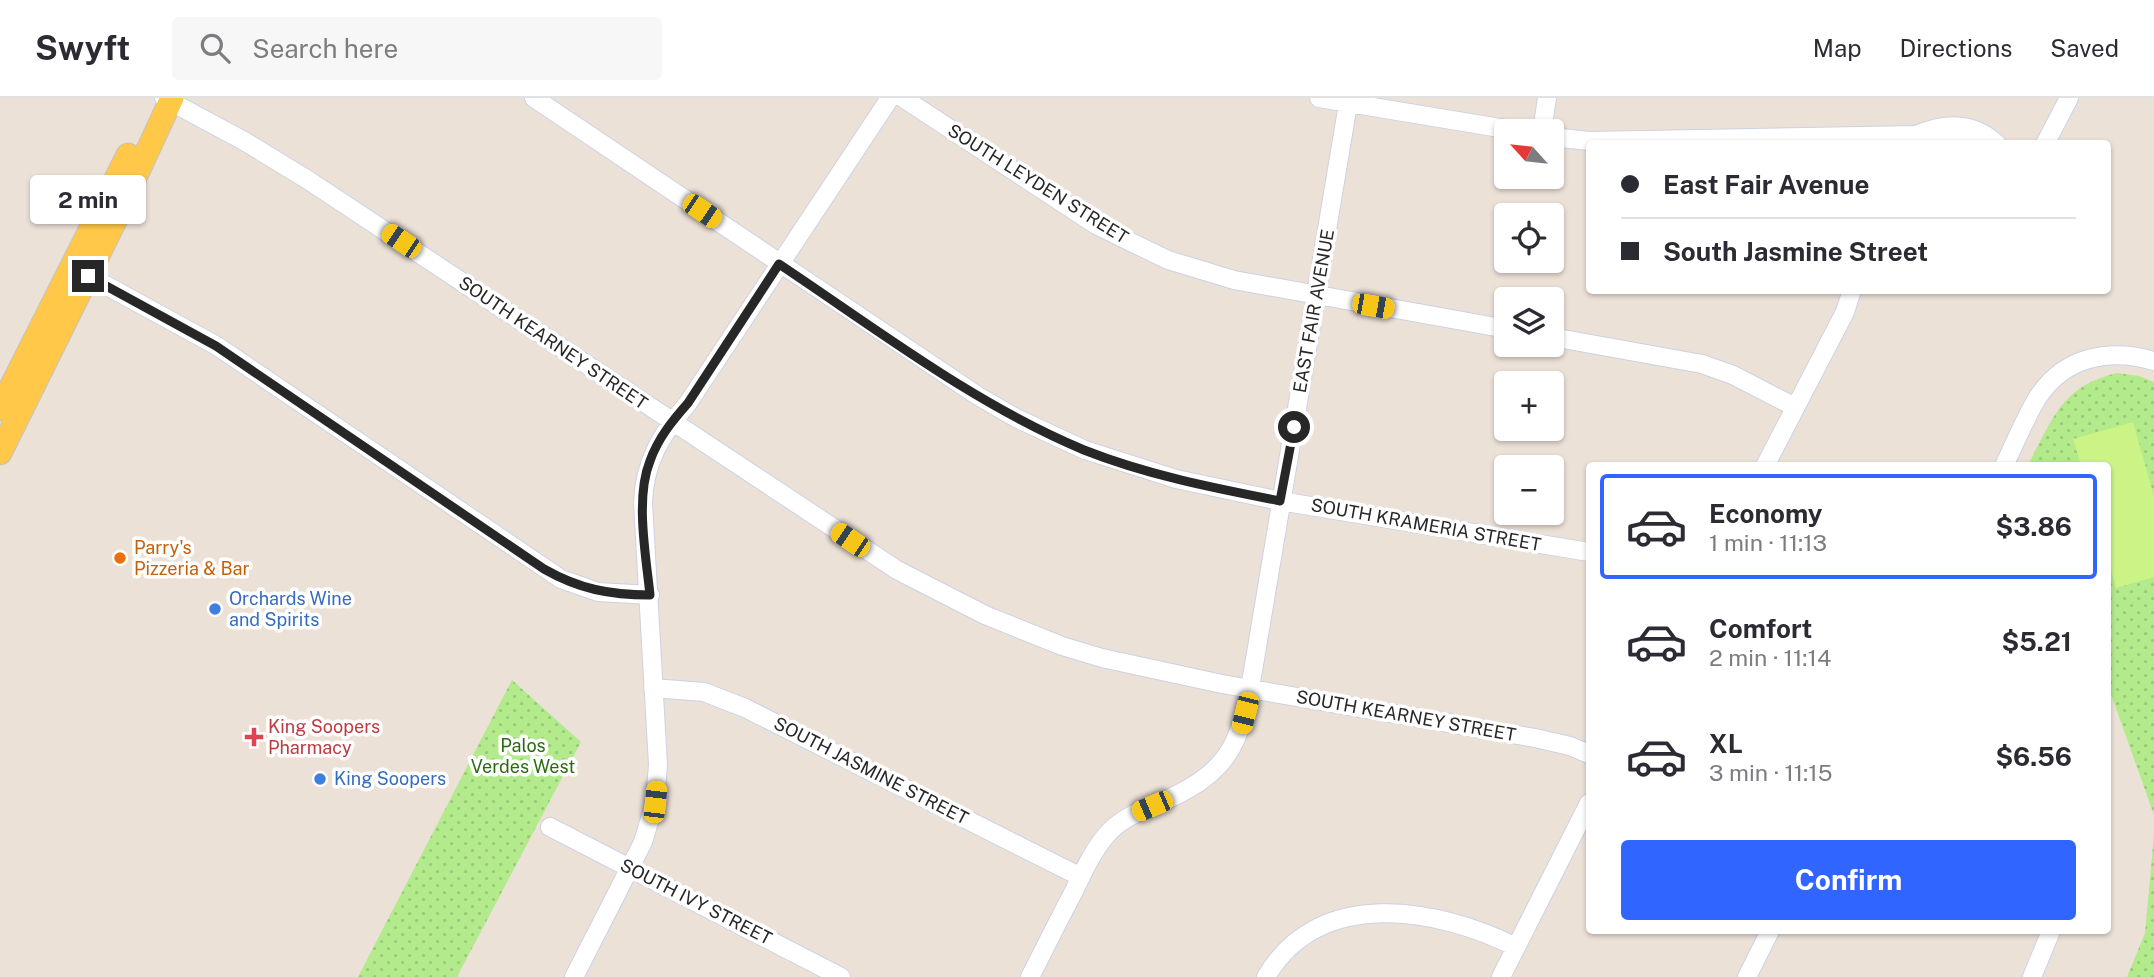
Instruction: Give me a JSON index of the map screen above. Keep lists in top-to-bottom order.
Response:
{
  "streets": {
    "street": [
      "SOUTH LEYDEN STREET",
      "EAST FAIR AVENUE",
      "SOUTH KEARNEY STREET",
      "SOUTH KRAMERIA STREET",
      "SOUTH JASMINE STREET",
      "SOUTH IVY STREET"
    ]
  },
  "crossings": [
    ["SOUTH LEYDEN STREET", "EAST FAIR AVENUE"],
    ["EAST FAIR AVENUE", "SOUTH KEARNEY STREET"],
    ["EAST FAIR AVENUE", "SOUTH KRAMERIA STREET"],
    ["EAST FAIR AVENUE", "SOUTH JASMINE STREET"]
  ],
  "parks": ["Palos Verdes West"],
  "places": {
    "other": ["Parry's Pizzeria & Bar", "Orchards Wine and Spirits", "King Soopers"],
    "health": ["King Soopers Pharmacy"]
  },
  "north": "top left",
  "page": {
    "header": "Swyft",
    "search": "Search here",
    "nav": ["Map", "Directions", "Saved"],
    "map_buttons": ["+", "−"],
    "banner": ["East Fair Avenue", "South Jasmine Street"],
    "bubble": "2 min",
    "list": [
      {
        "name": "Economy",
        "note": "1 min · 11:13",
        "value": "$3.86"
      },
      {
        "name": "Comfort",
        "note": "2 min · 11:14",
        "value": "$5.21"
      },
      {
        "name": "XL",
        "note": "3 min · 11:15",
        "value": "$6.56"
      }
    ],
    "buttons": "Confirm"
  }
}
